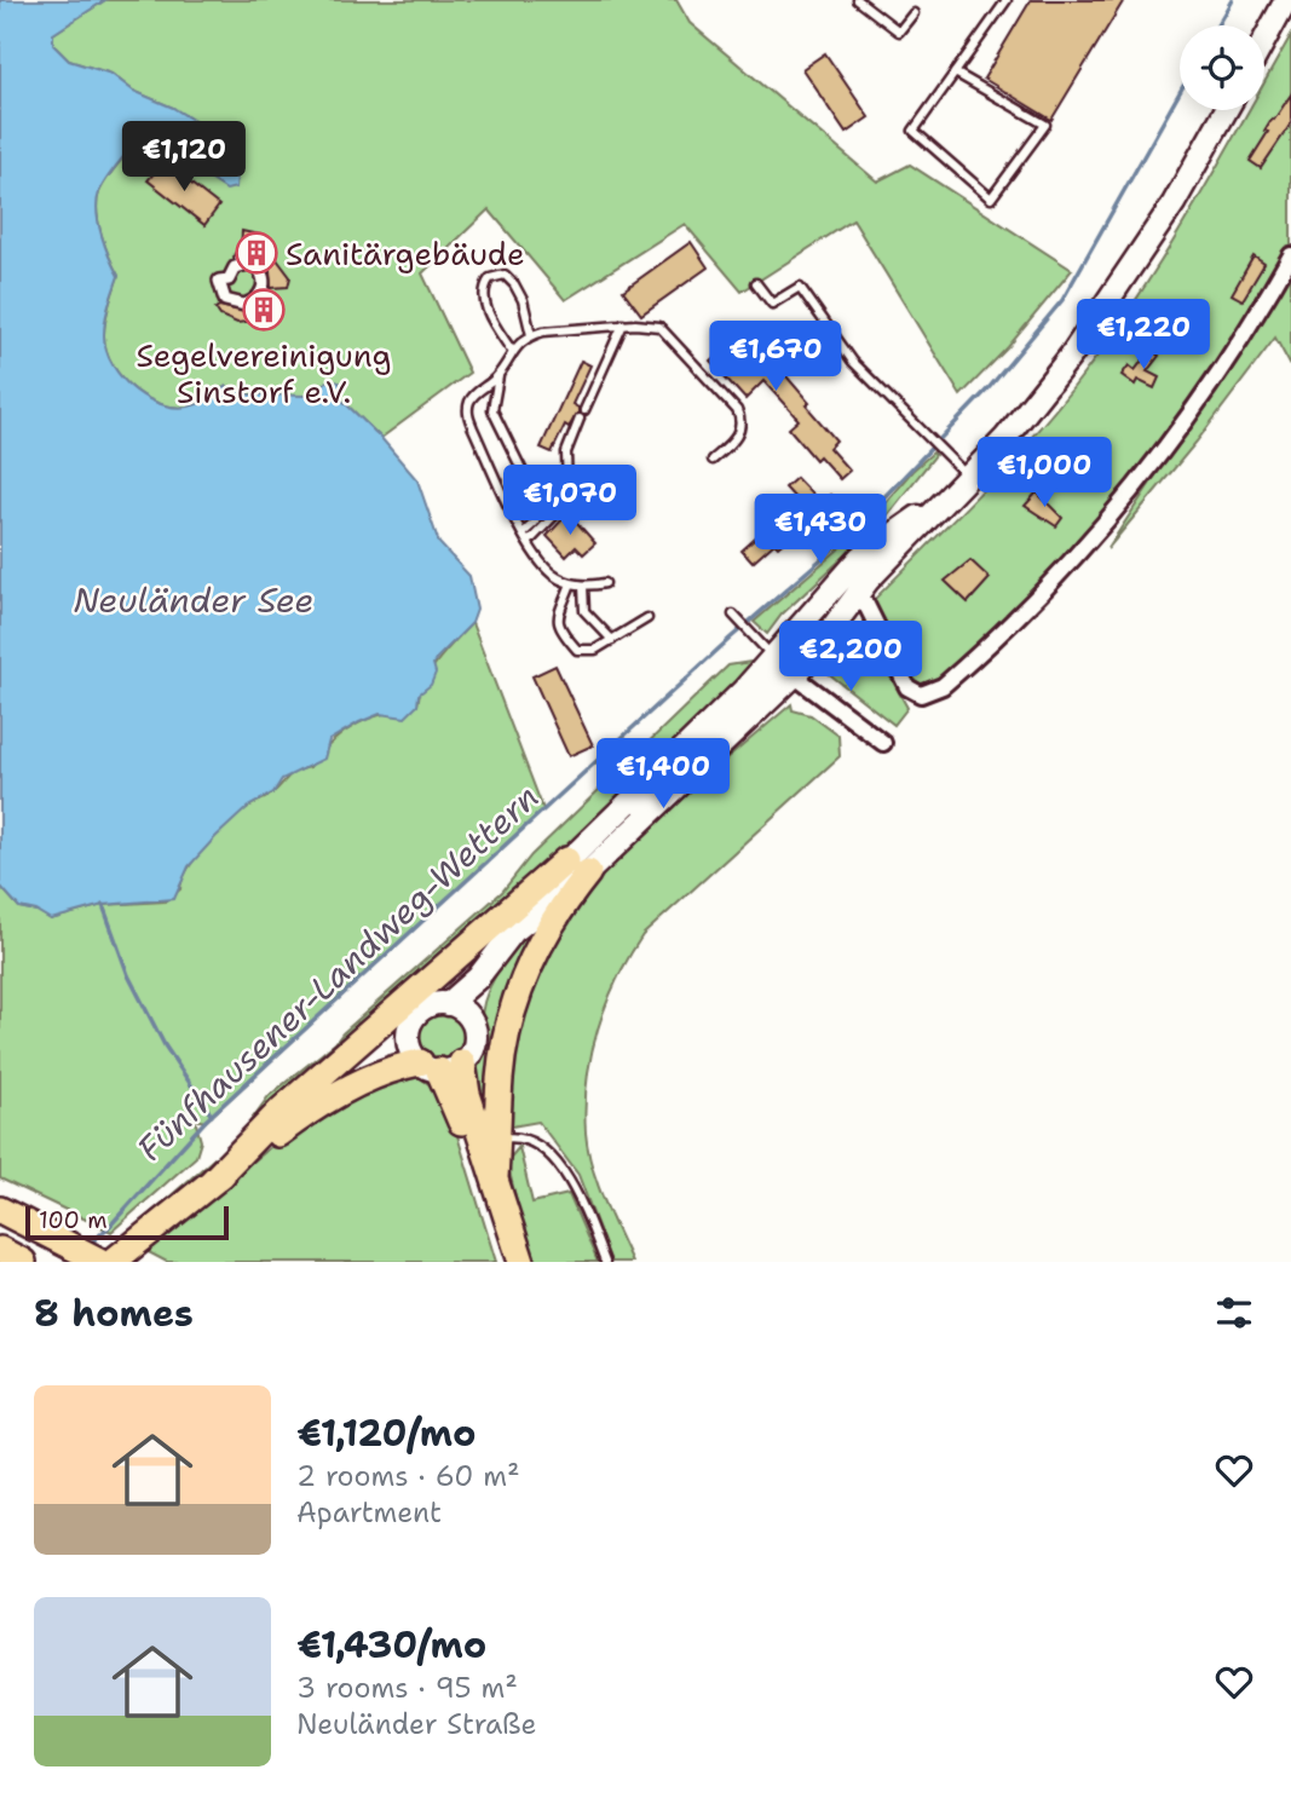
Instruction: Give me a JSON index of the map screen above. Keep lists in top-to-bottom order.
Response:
{
  "water": ["Neuländer See", "Fünfhausener-Landweg-Wettern"],
  "places": {
    "building": ["Sanitärgebäude", "Segelvereinigung Sinstorf e.V."]
  },
  "scale_bar": "100 m",
  "page": {
    "price": [
      "€1,120",
      "€1,220",
      "€1,670",
      "€1,000",
      "€1,070",
      "€1,430",
      "€2,200",
      "€1,400"
    ],
    "scale": "100 m",
    "heading": "8 homes",
    "list": [
      {
        "name": "€1,120/mo",
        "note": "2 rooms · 60 m² · Apartment"
      },
      {
        "name": "€1,430/mo",
        "note": "3 rooms · 95 m² · Neuländer Straße"
      }
    ]
  }
}
